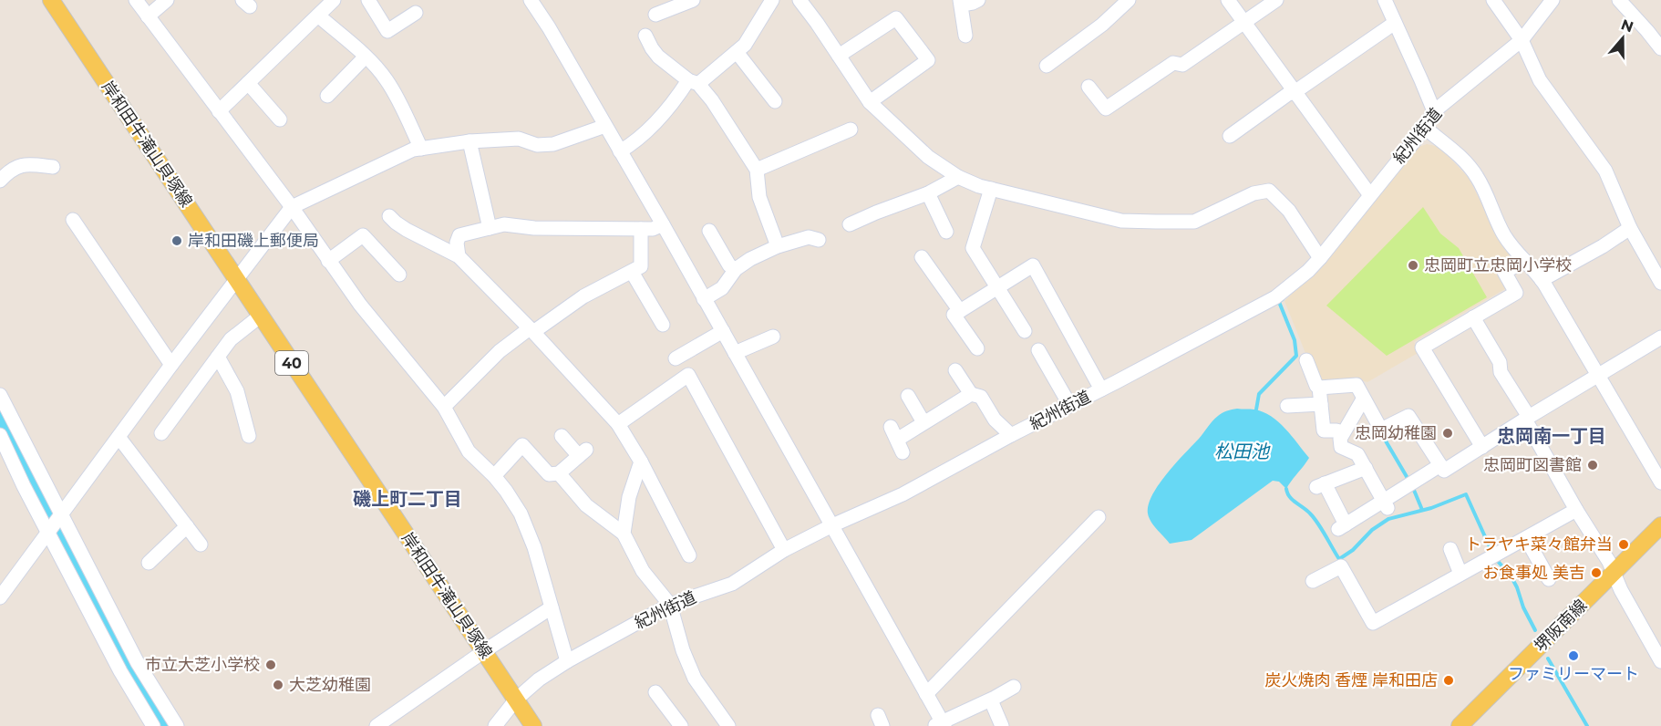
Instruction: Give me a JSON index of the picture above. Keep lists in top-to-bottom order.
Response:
{
  "streets": {
    "main road": ["岸和田牛滝山貝塚線", "40", "堺阪南線"],
    "street": ["紀州街道"]
  },
  "crossings": [
    ["紀州街道", "岸和田牛滝山貝塚線"]
  ],
  "districts": ["忠岡南一丁目", "磯上町二丁目"],
  "water": ["松田池"],
  "places": [
    "岸和田磯上郵便局",
    "忠岡町立忠岡小学校",
    "忠岡幼稚園",
    "忠岡町図書館",
    "トラヤキ菜々館弁当",
    "お食事処 美吉",
    "ファミリーマート",
    "市立大芝小学校",
    "炭火焼肉 香煙 岸和田店",
    "大芝幼稚園"
  ],
  "north": "top"
}
